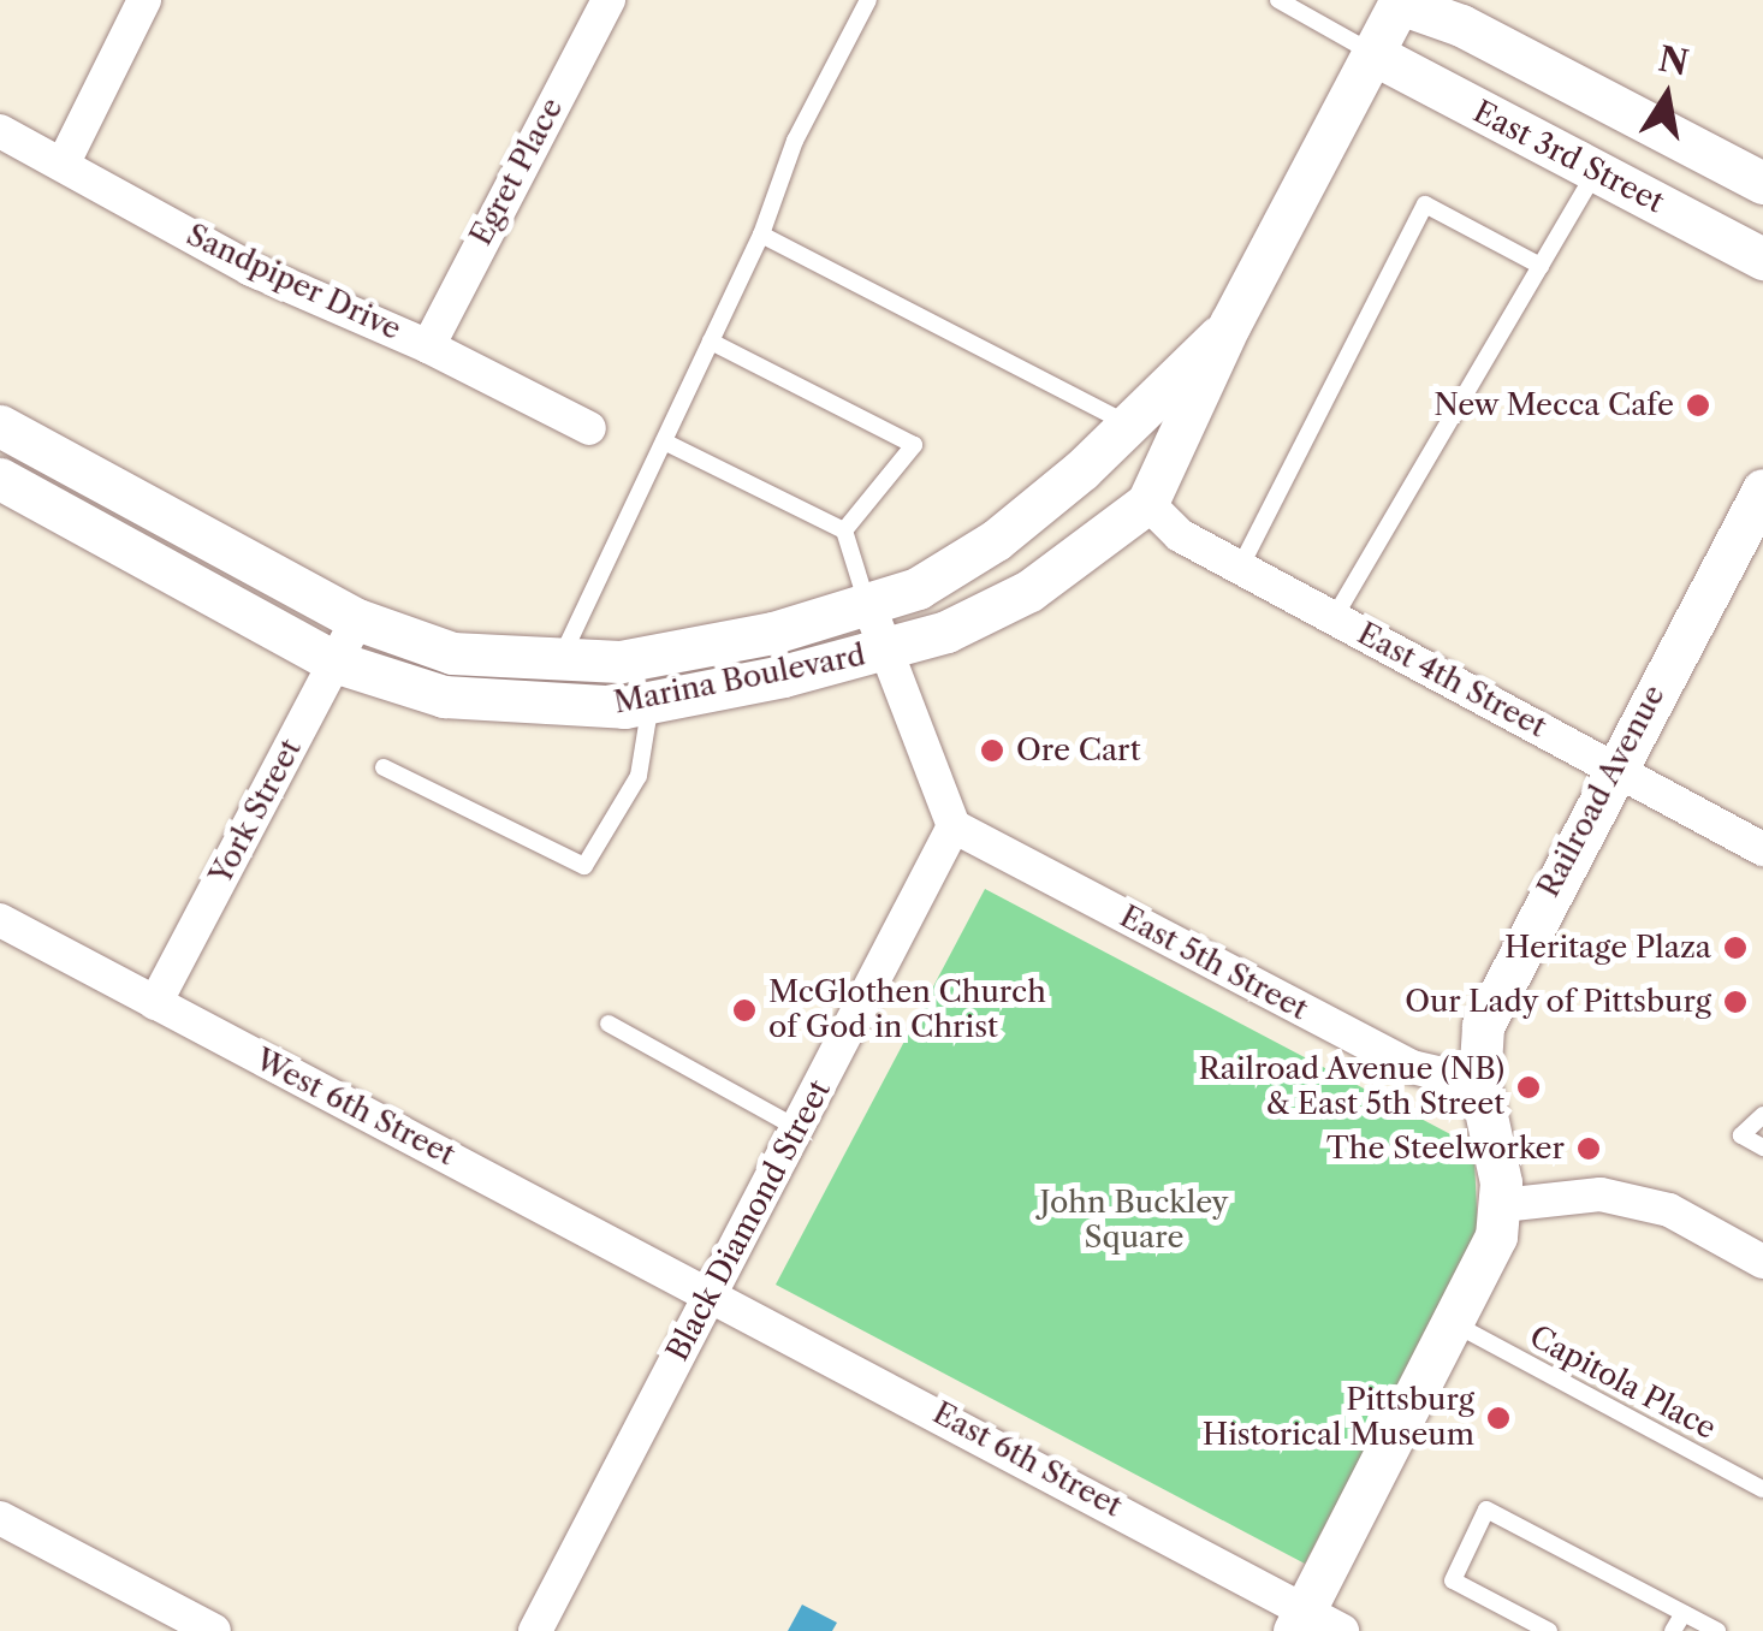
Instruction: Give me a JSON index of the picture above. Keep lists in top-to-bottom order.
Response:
{
  "streets": {
    "street": [
      "East 3rd Street",
      "Egret Place",
      "Sandpiper Drive",
      "Marina Boulevard",
      "East 4th Street",
      "Railroad Avenue",
      "York Street",
      "East 5th Street",
      "West 6th Street",
      "Black Diamond Street",
      "East 6th Street"
    ],
    "lane": ["Capitola Place"]
  },
  "crossings": [
    ["East 3rd Street", "Marina Boulevard"],
    ["Egret Place", "Sandpiper Drive"],
    ["Marina Boulevard", "East 4th Street"],
    ["Marina Boulevard", "York Street"],
    ["East 4th Street", "Railroad Avenue"],
    ["Railroad Avenue", "East 5th Street"],
    ["Railroad Avenue", "Capitola Place"],
    ["Railroad Avenue", "East 6th Street"],
    ["York Street", "West 6th Street"],
    ["East 5th Street", "Black Diamond Street"],
    ["West 6th Street", "Black Diamond Street"],
    ["West 6th Street", "East 6th Street"],
    ["Black Diamond Street", "East 6th Street"]
  ],
  "parks": ["John Buckley Square"],
  "places": [
    "New Mecca Cafe",
    "Ore Cart",
    "Heritage Plaza",
    "Our Lady of Pittsburg",
    "McGlothen Church of God in Christ",
    "Railroad Avenue (NB) & East 5th Street",
    "The Steelworker",
    "Pittsburg Historical Museum"
  ],
  "north": "top"
}
